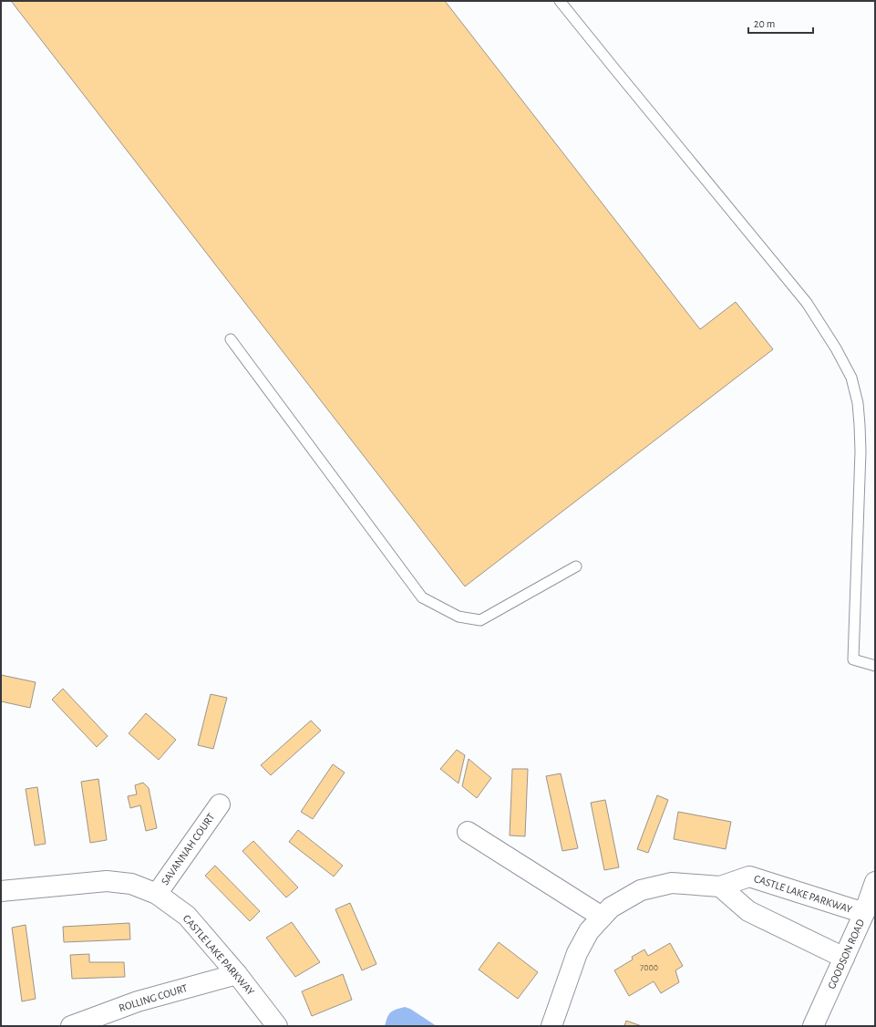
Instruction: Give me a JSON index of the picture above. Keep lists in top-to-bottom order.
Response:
{
  "streets": {
    "street": [
      "SAVANNAH COURT",
      "CASTLE LAKE PARKWAY",
      "GOODSON ROAD",
      "ROLLING COURT"
    ]
  },
  "crossings": [
    ["SAVANNAH COURT", "CASTLE LAKE PARKWAY"],
    ["CASTLE LAKE PARKWAY", "GOODSON ROAD"],
    ["CASTLE LAKE PARKWAY", "ROLLING COURT"]
  ],
  "house_numbers": ["7000"],
  "scale_bar": "20 m"
}
